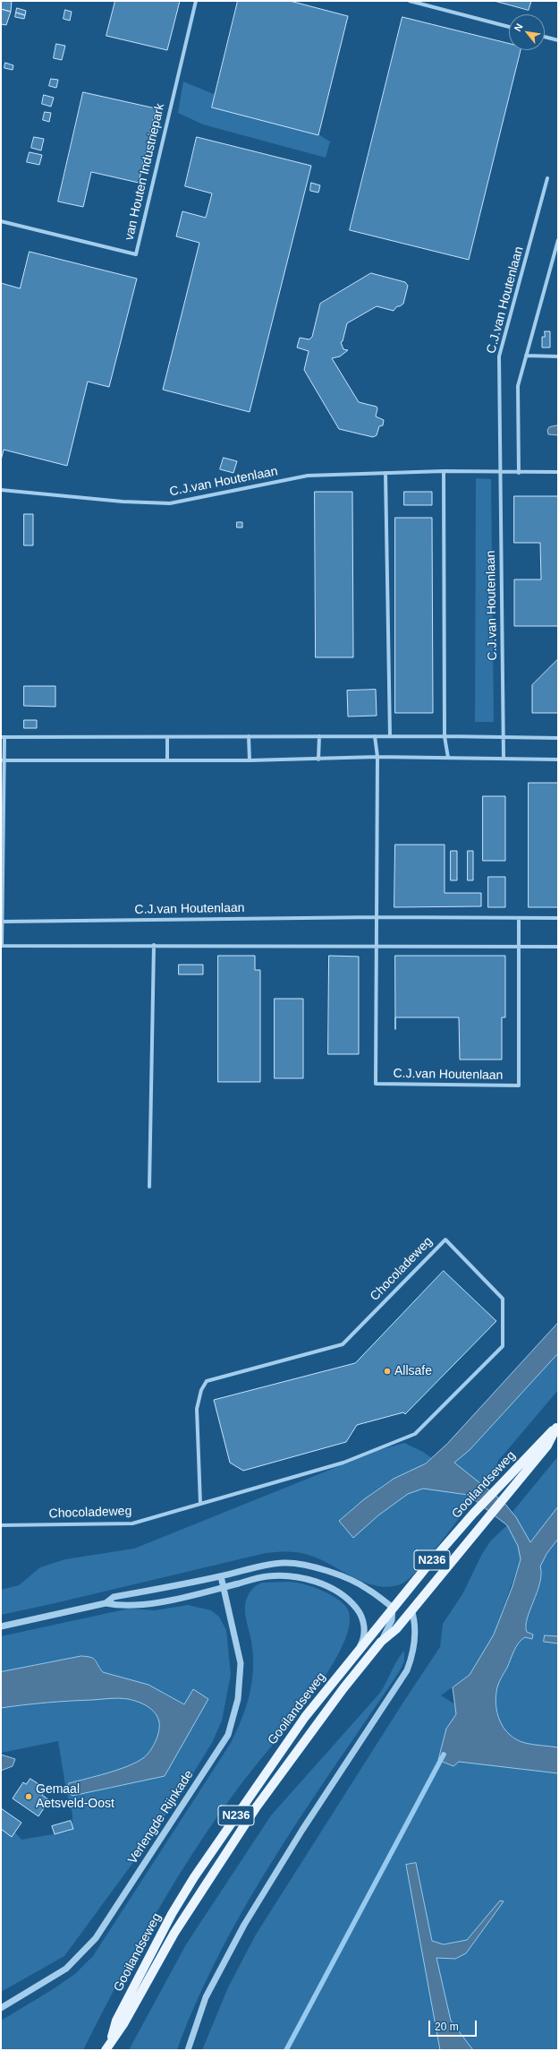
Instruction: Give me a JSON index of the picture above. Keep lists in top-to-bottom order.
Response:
{
  "streets": {
    "main road": ["Gooilandseweg", "N236"],
    "street": [
      "van Houten Industriepark",
      "C.J.van Houtenlaan",
      "Chocoladeweg",
      "Verlengde Rijnkade"
    ]
  },
  "places": ["Allsafe", "Gemaal Aetsveld-Oost"],
  "scale_bar": "20 m",
  "north": "top left"
}
